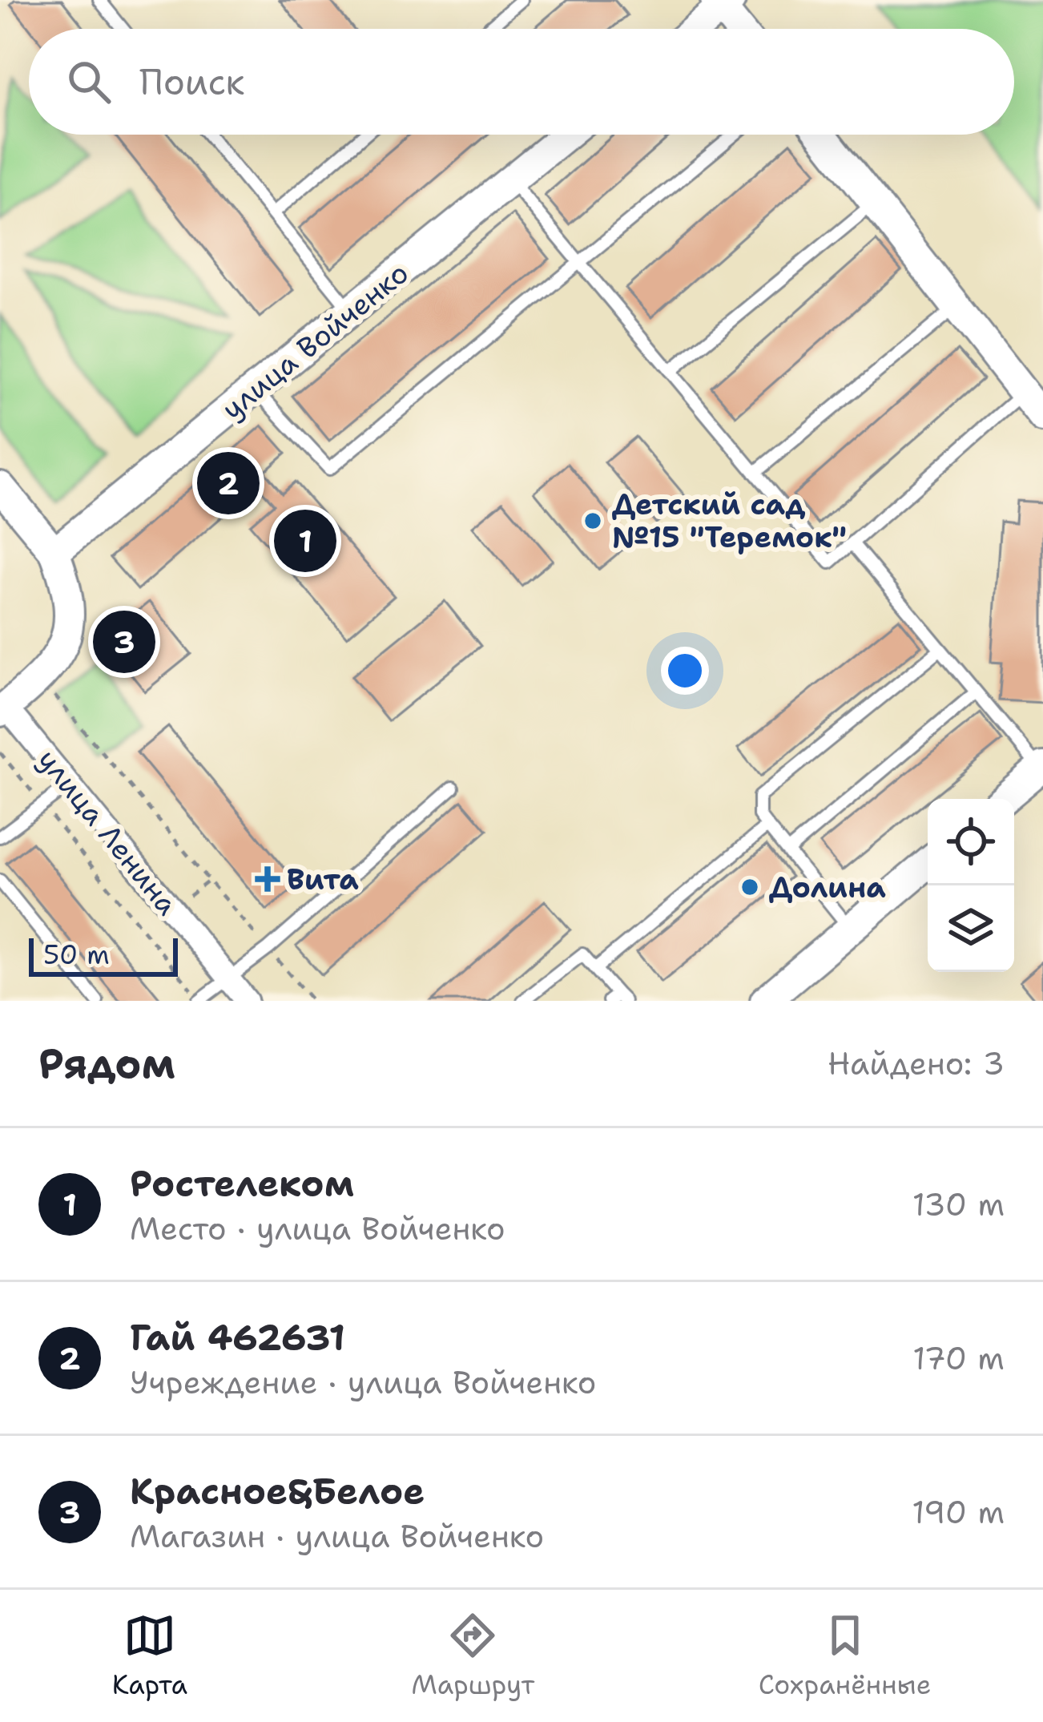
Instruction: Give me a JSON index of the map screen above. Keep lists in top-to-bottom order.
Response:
{
  "streets": {
    "main road": ["улица Войченко"],
    "street": ["улица Ленина"]
  },
  "places": {
    "other": ["Детский сад №15 \"Теремок\"", "Долина"],
    "health": ["Вита"]
  },
  "scale_bar": "50 m",
  "page": {
    "search": "Поиск",
    "pins": ["2", "1", "3"],
    "scale": "50 m",
    "heading": ["Рядом", "Найдено: 3"],
    "list": [
      {
        "mark": "1",
        "name": "Ростелеком",
        "note": "Место · улица Войченко",
        "value": "130 m"
      },
      {
        "mark": "2",
        "name": "Гай 462631",
        "note": "Учреждение · улица Войченко",
        "value": "170 m"
      },
      {
        "mark": "3",
        "name": "Красное&Белое",
        "note": "Магазин · улица Войченко",
        "value": "190 m"
      }
    ],
    "nav": ["Карта", "Маршрут", "Сохранённые"]
  }
}
